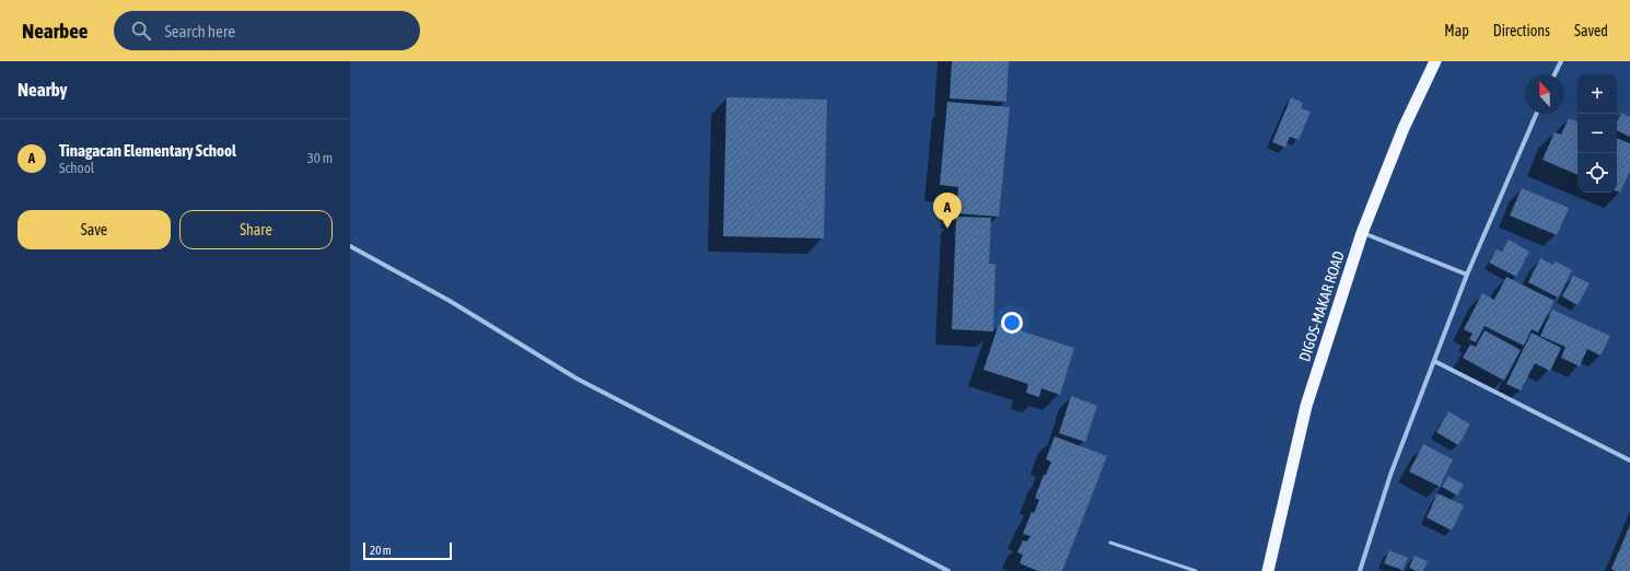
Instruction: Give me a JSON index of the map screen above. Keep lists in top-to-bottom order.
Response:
{
  "streets": {
    "highway": ["DIGOS-MAKAR ROAD"]
  },
  "scale_bar": "20 m",
  "north": "top",
  "page": {
    "header": "Nearbee",
    "search": "Search here",
    "nav": ["Map", "Directions", "Saved"],
    "heading": "Nearby",
    "map_buttons": ["+", "−"],
    "list": [
      {
        "mark": "A",
        "name": "Tinagacan Elementary School",
        "note": "School",
        "value": "30 m"
      }
    ],
    "pins": "A",
    "buttons": ["Save", "Share"],
    "scale": "20 m"
  }
}
